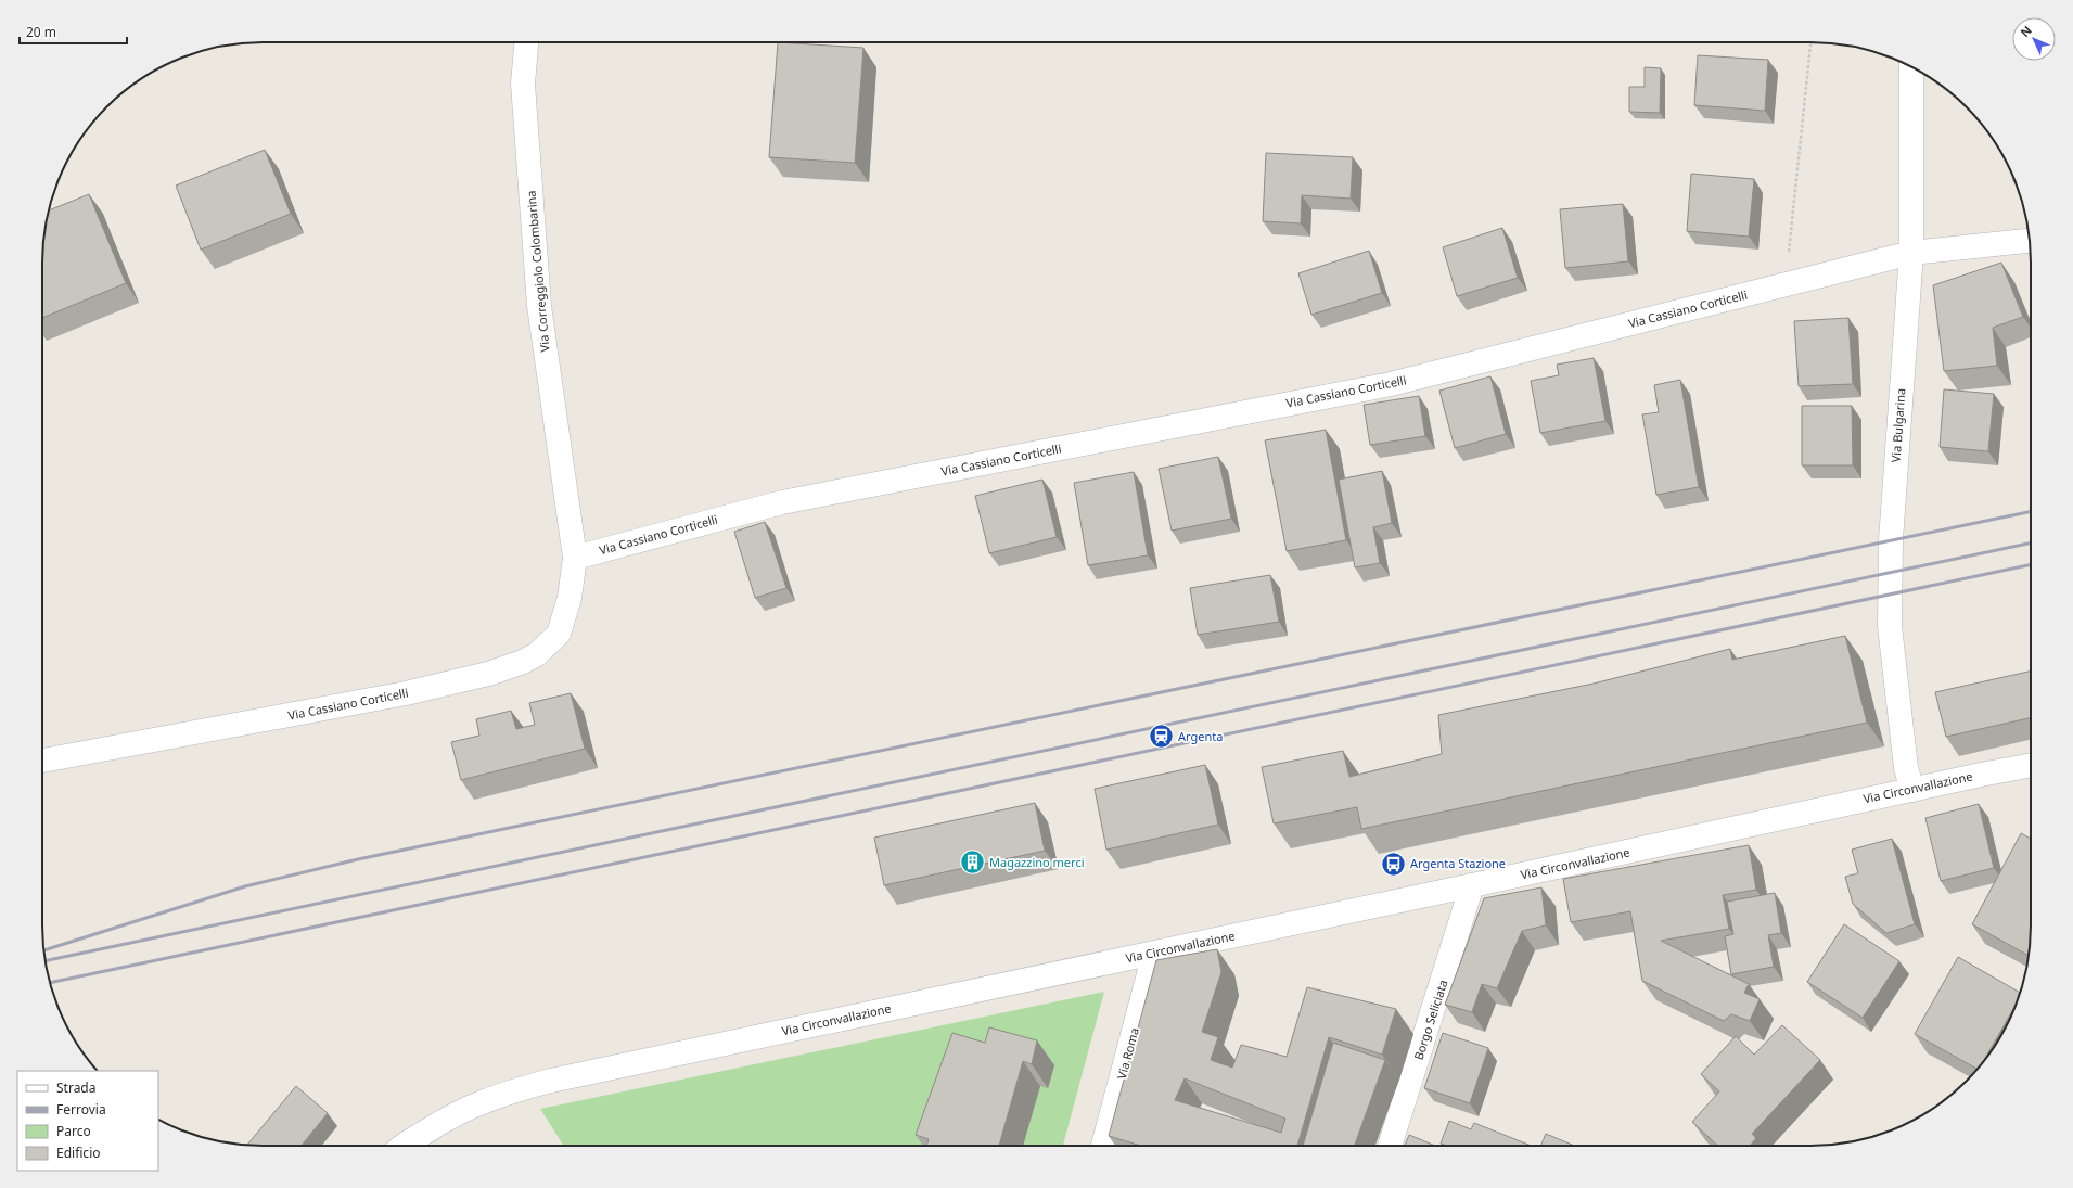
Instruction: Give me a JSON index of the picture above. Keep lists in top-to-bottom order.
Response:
{
  "streets": {
    "street": [
      "Via Correggiolo Colombarina",
      "Via Cassiano Corticelli",
      "Via Bulgarina",
      "Via Circonvallazione",
      "Borgo Seliciata",
      "Via Roma"
    ]
  },
  "crossings": [
    ["Via Correggiolo Colombarina", "Via Cassiano Corticelli"],
    ["Via Cassiano Corticelli", "Via Bulgarina"],
    ["Via Bulgarina", "Via Circonvallazione"],
    ["Via Circonvallazione", "Borgo Seliciata"],
    ["Via Circonvallazione", "Via Roma"]
  ],
  "places": {
    "station": ["Argenta"],
    "building": ["Magazzino merci"],
    "bus stop": ["Argenta Stazione"]
  },
  "legend": [
    "Strada",
    "Ferrovia",
    "Parco",
    "Edificio"
  ],
  "scale_bar": "20 m",
  "north": "top left"
}
